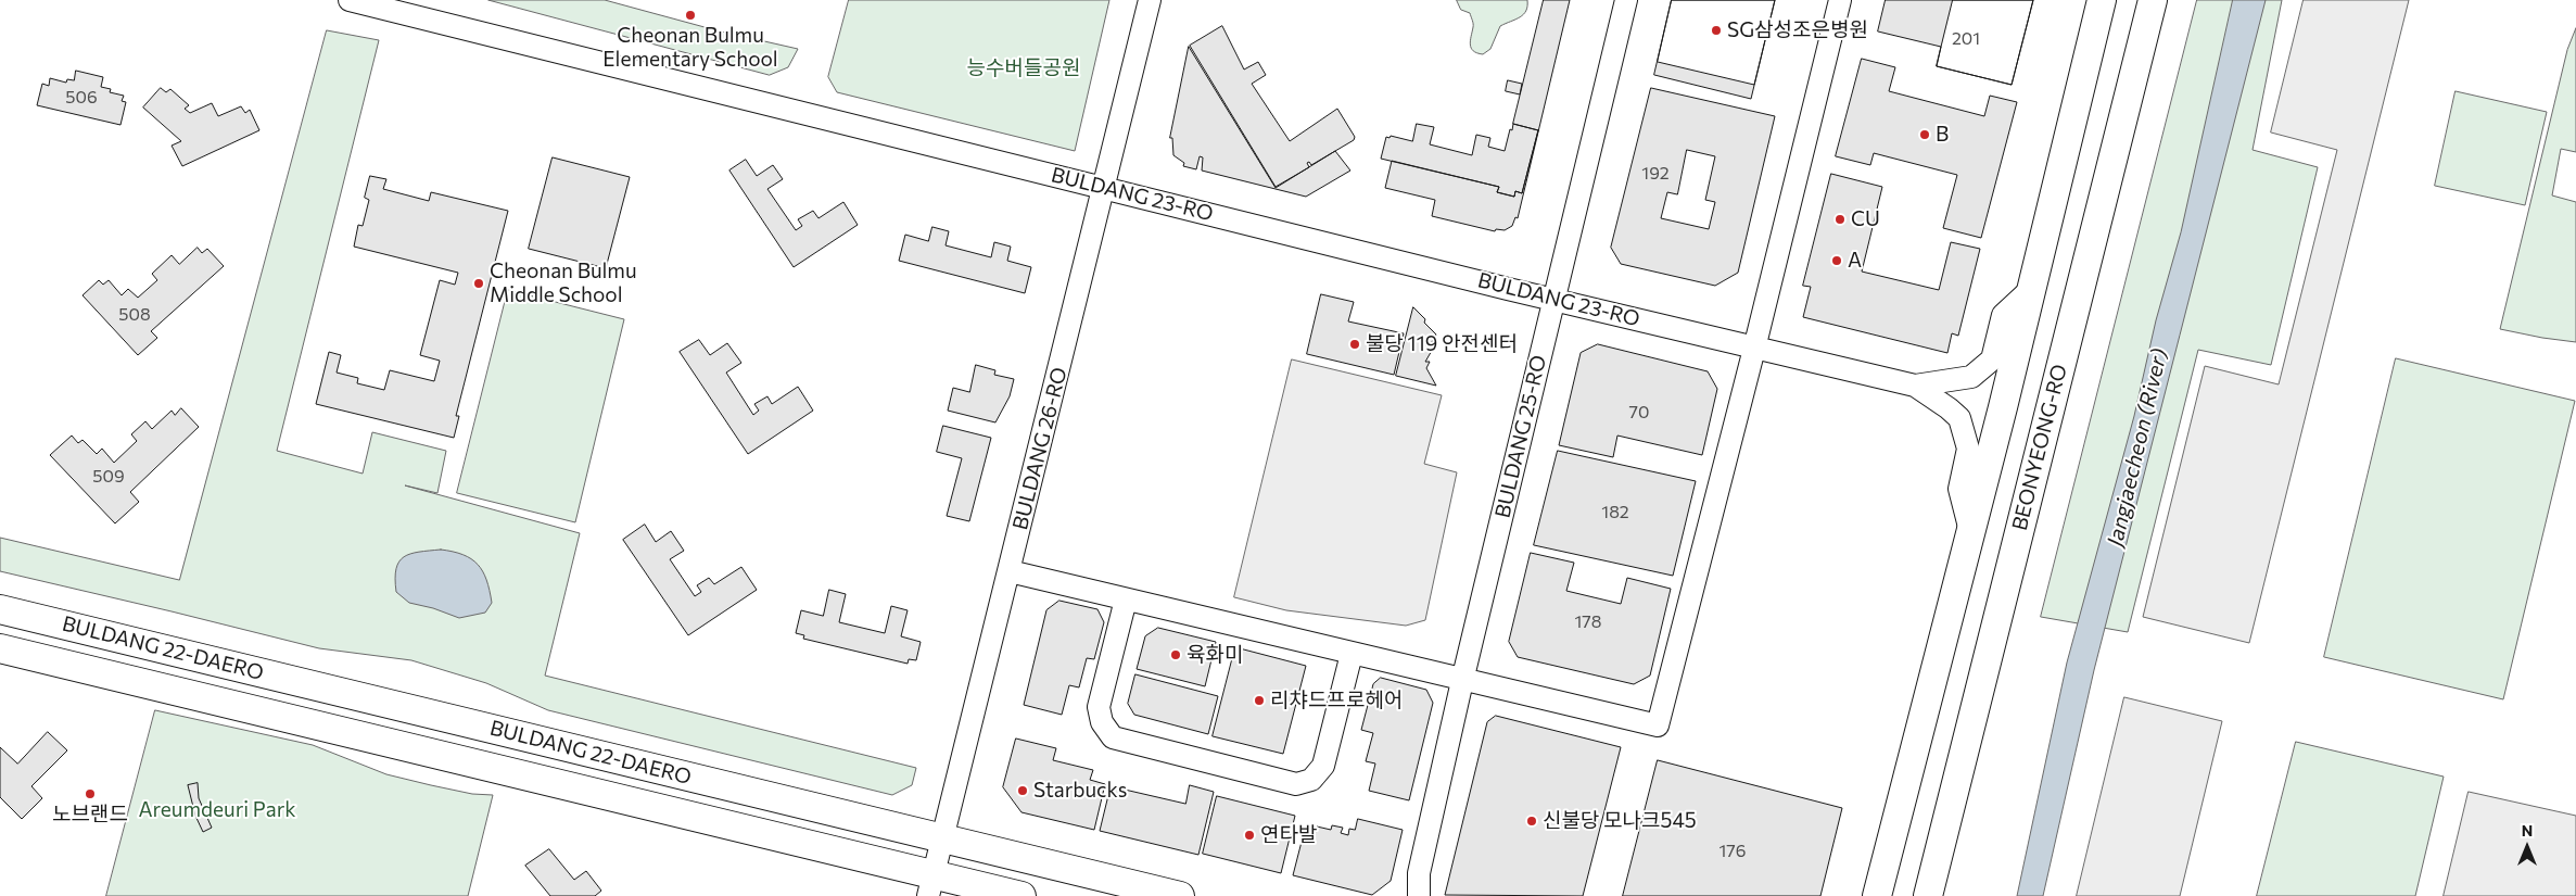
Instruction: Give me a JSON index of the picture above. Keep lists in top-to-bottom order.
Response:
{
  "streets": {
    "main road": ["BEONYEONG-RO", "BULDANG 22-DAERO"],
    "street": ["BULDANG 23-RO", "BULDANG 25-RO", "BULDANG 26-RO"]
  },
  "crossings": [
    ["BULDANG 23-RO", "BULDANG 25-RO"],
    ["BULDANG 23-RO", "BULDANG 26-RO"],
    ["BULDANG 26-RO", "BULDANG 22-DAERO"]
  ],
  "water": ["Jangjaecheon (River)"],
  "parks": ["능수버들공원", "Areumdeuri Park"],
  "places": [
    "Cheonan Bulmu Elementary School",
    "SG삼성조은병원",
    "B",
    "CU",
    "A",
    "Cheonan Bulmu Middle School",
    "불당 119 안전센터",
    "육화미",
    "리챠드프로헤어",
    "Starbucks",
    "노브랜드",
    "신불당 모나크545",
    "연타발"
  ],
  "house_numbers": [
    "201",
    "506",
    "192",
    "508",
    "70",
    "509",
    "182",
    "178",
    "176"
  ],
  "north": "top"
}
